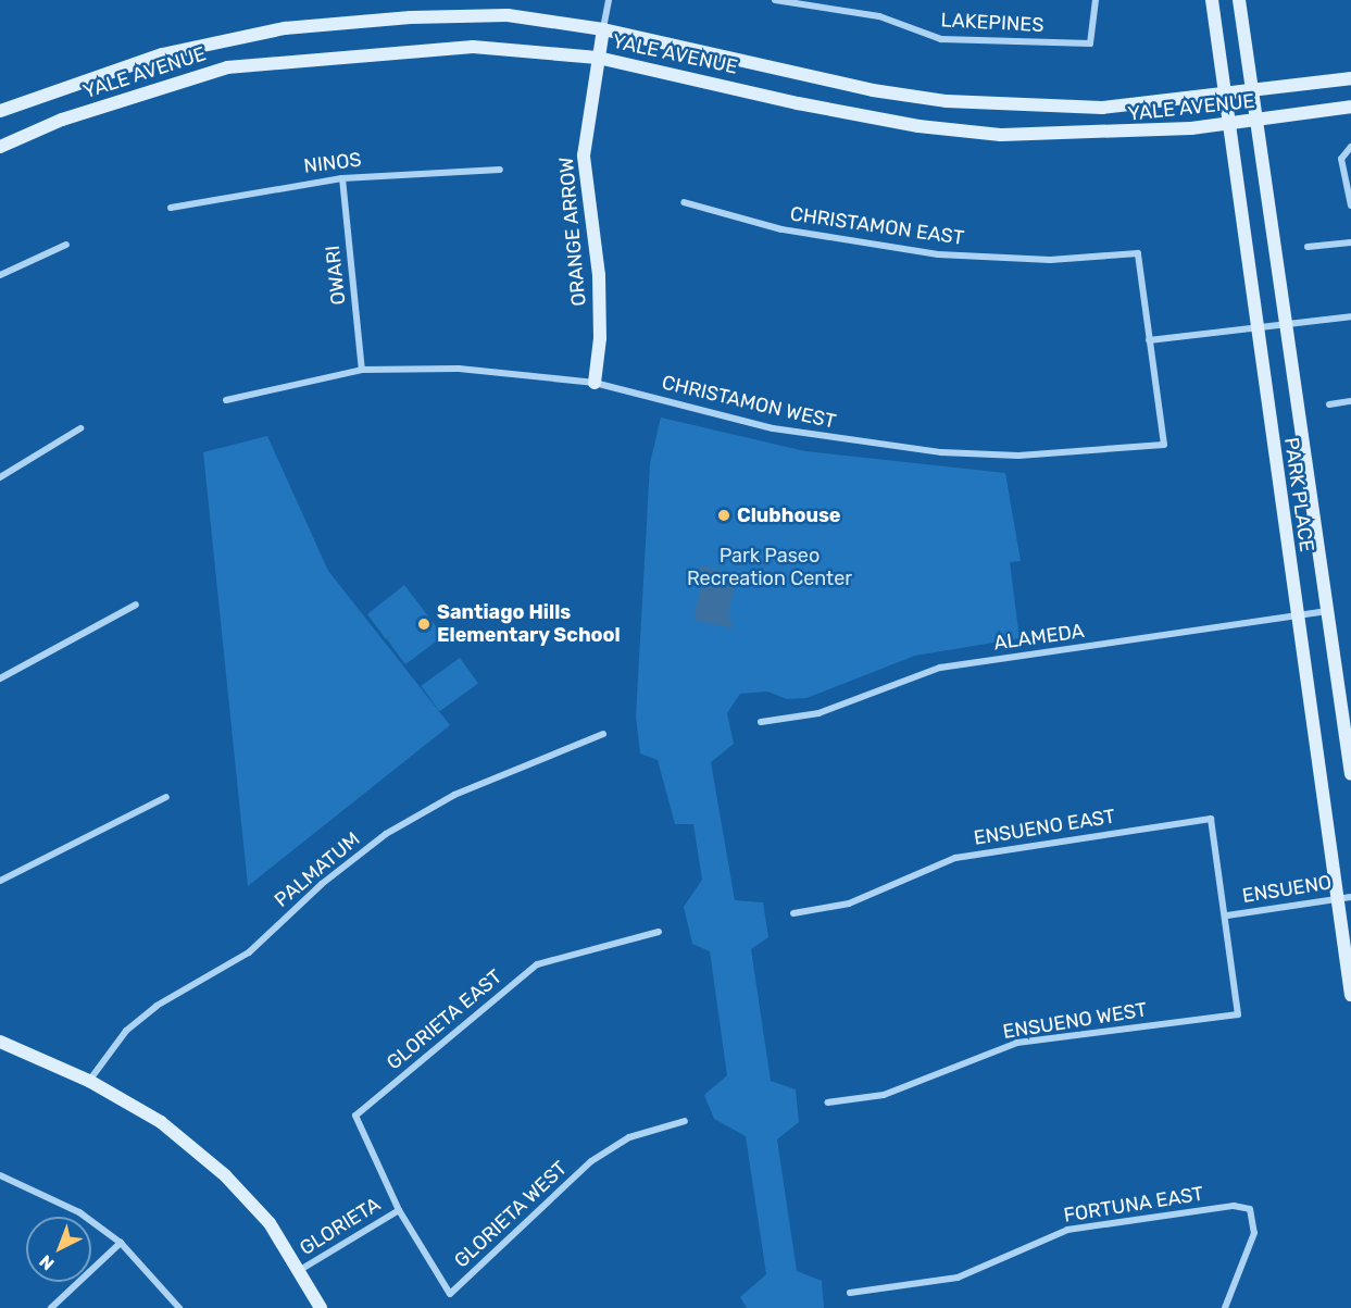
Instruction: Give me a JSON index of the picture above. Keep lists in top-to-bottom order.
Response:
{
  "streets": {
    "main road": ["YALE AVENUE", "ORANGE ARROW", "PARK PLACE"],
    "street": [
      "LAKEPINES",
      "NINOS",
      "CHRISTAMON EAST",
      "OWARI",
      "CHRISTAMON WEST",
      "ALAMEDA",
      "ENSUENO EAST",
      "PALMATUM",
      "ENSUENO",
      "GLORIETA EAST",
      "ENSUENO WEST",
      "FORTUNA EAST",
      "GLORIETA WEST",
      "GLORIETA"
    ]
  },
  "crossings": [
    ["YALE AVENUE", "ORANGE ARROW"],
    ["YALE AVENUE", "PARK PLACE"],
    ["NINOS", "OWARI"],
    ["CHRISTAMON EAST", "CHRISTAMON WEST"],
    ["ORANGE ARROW", "CHRISTAMON WEST"],
    ["OWARI", "CHRISTAMON WEST"],
    ["PARK PLACE", "ALAMEDA"],
    ["PARK PLACE", "ENSUENO"],
    ["ENSUENO EAST", "ENSUENO"],
    ["ENSUENO EAST", "ENSUENO WEST"],
    ["ENSUENO", "ENSUENO WEST"],
    ["GLORIETA EAST", "GLORIETA WEST"],
    ["GLORIETA EAST", "GLORIETA"],
    ["GLORIETA WEST", "GLORIETA"]
  ],
  "parks": ["Park Paseo Recreation Center"],
  "places": ["Clubhouse", "Santiago Hills Elementary School"],
  "north": "bottom left"
}
